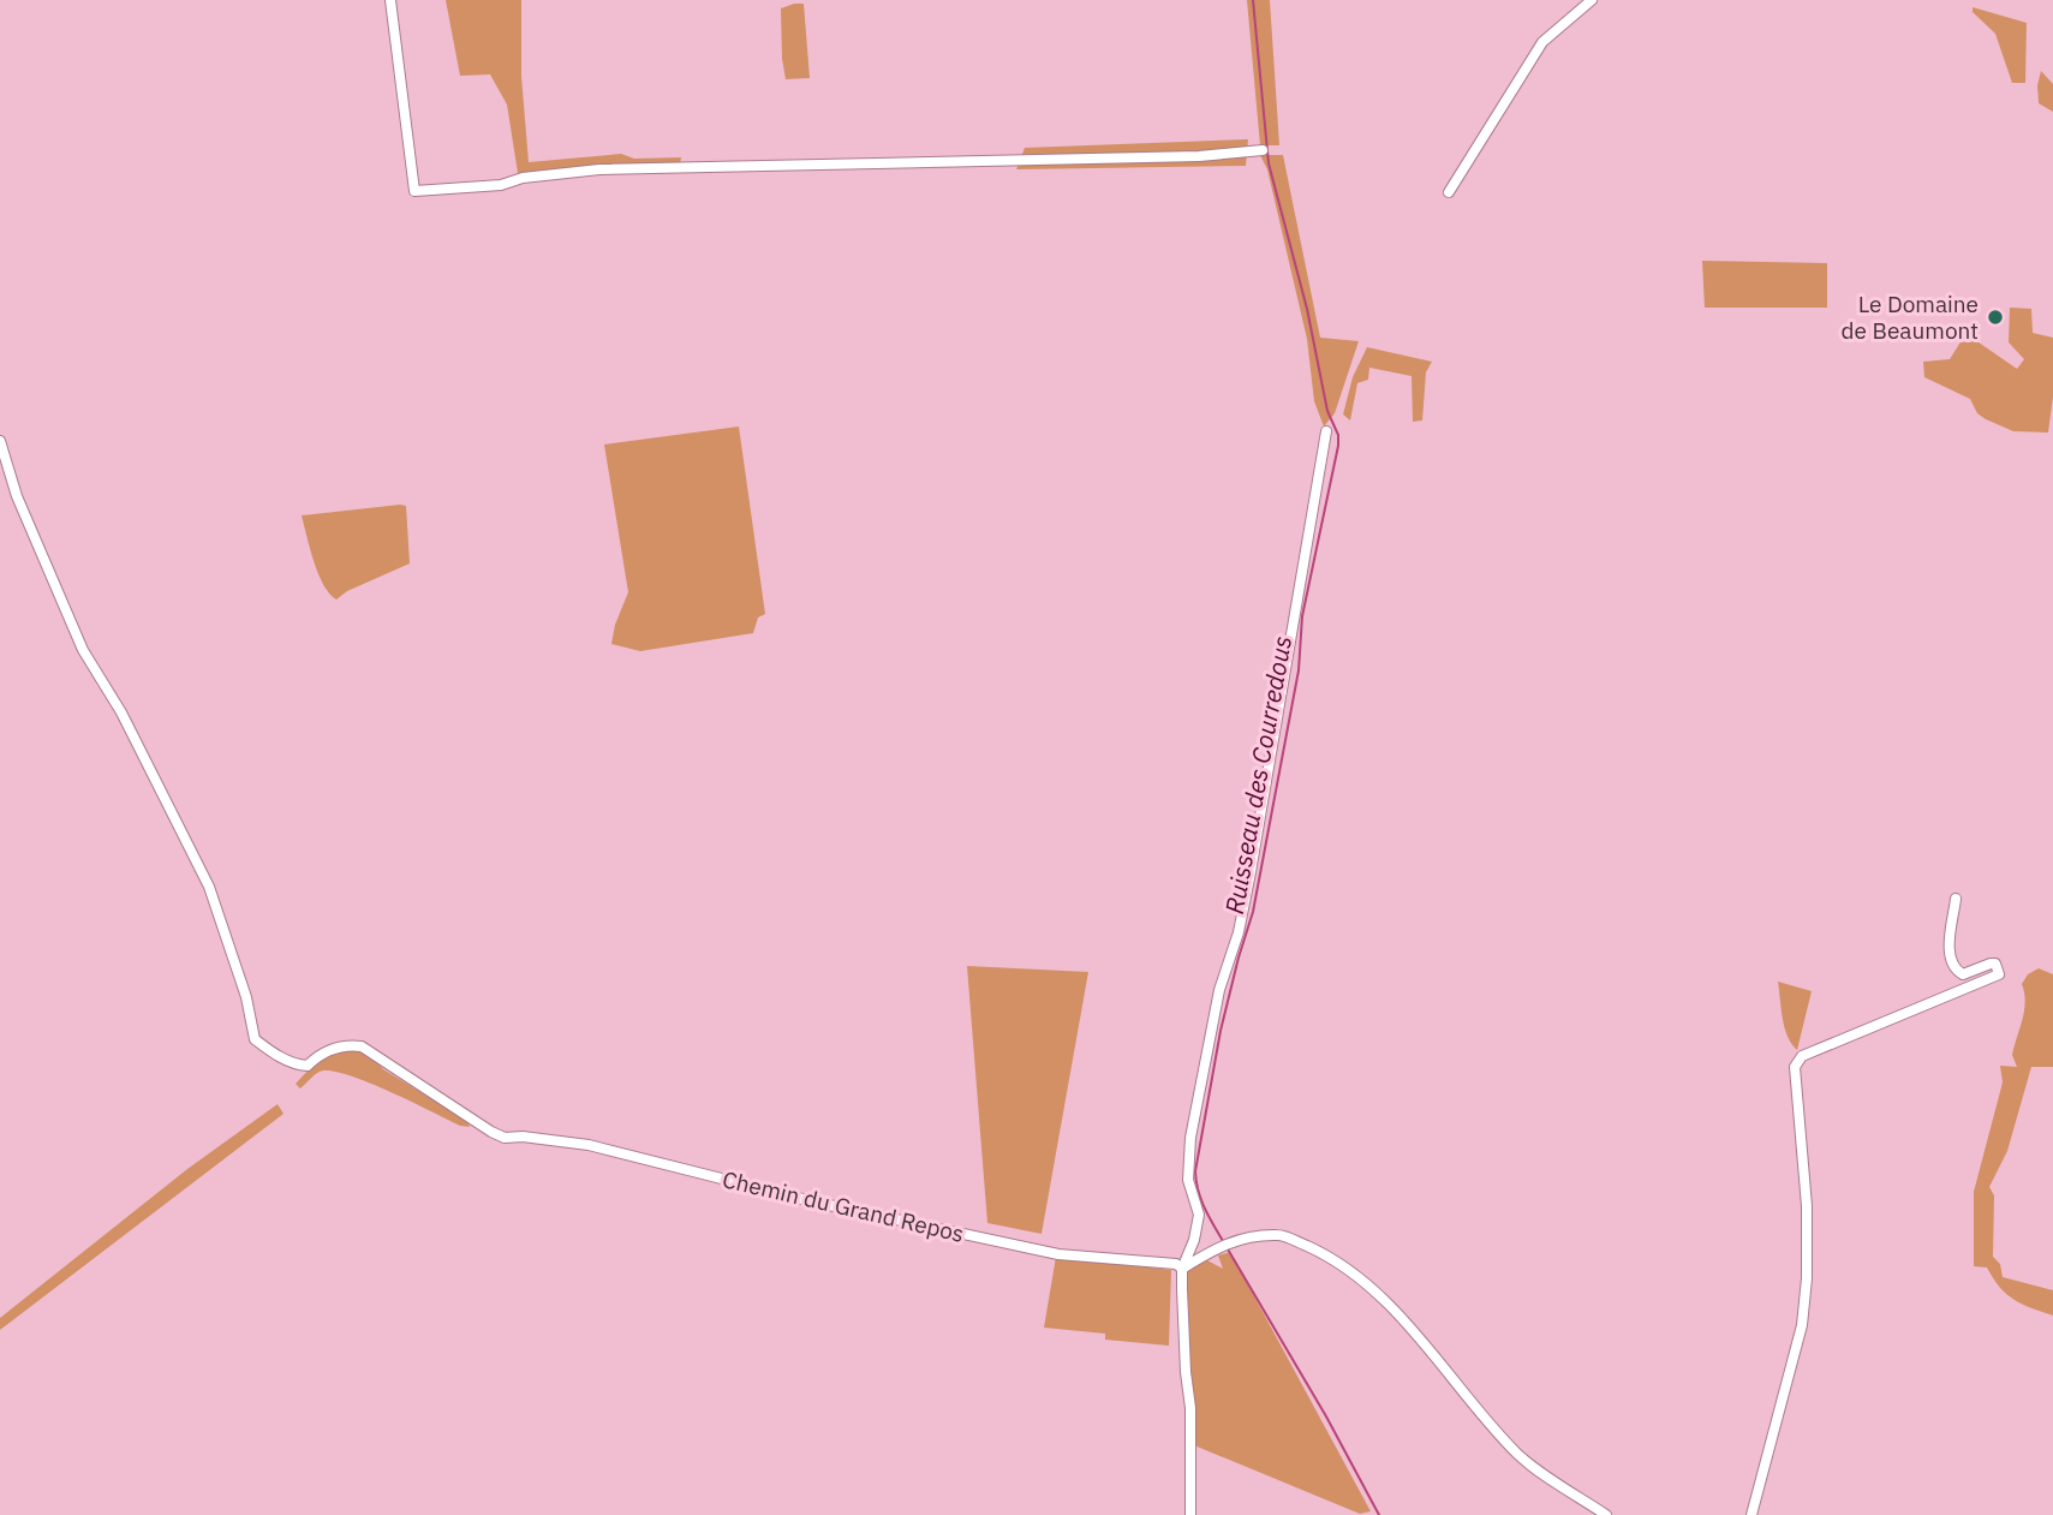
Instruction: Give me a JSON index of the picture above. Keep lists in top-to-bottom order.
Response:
{
  "streets": {
    "street": ["Chemin du Grand Repos"]
  },
  "water": ["Ruisseau des Courredous"],
  "places": ["Le Domaine de Beaumont"]
}
